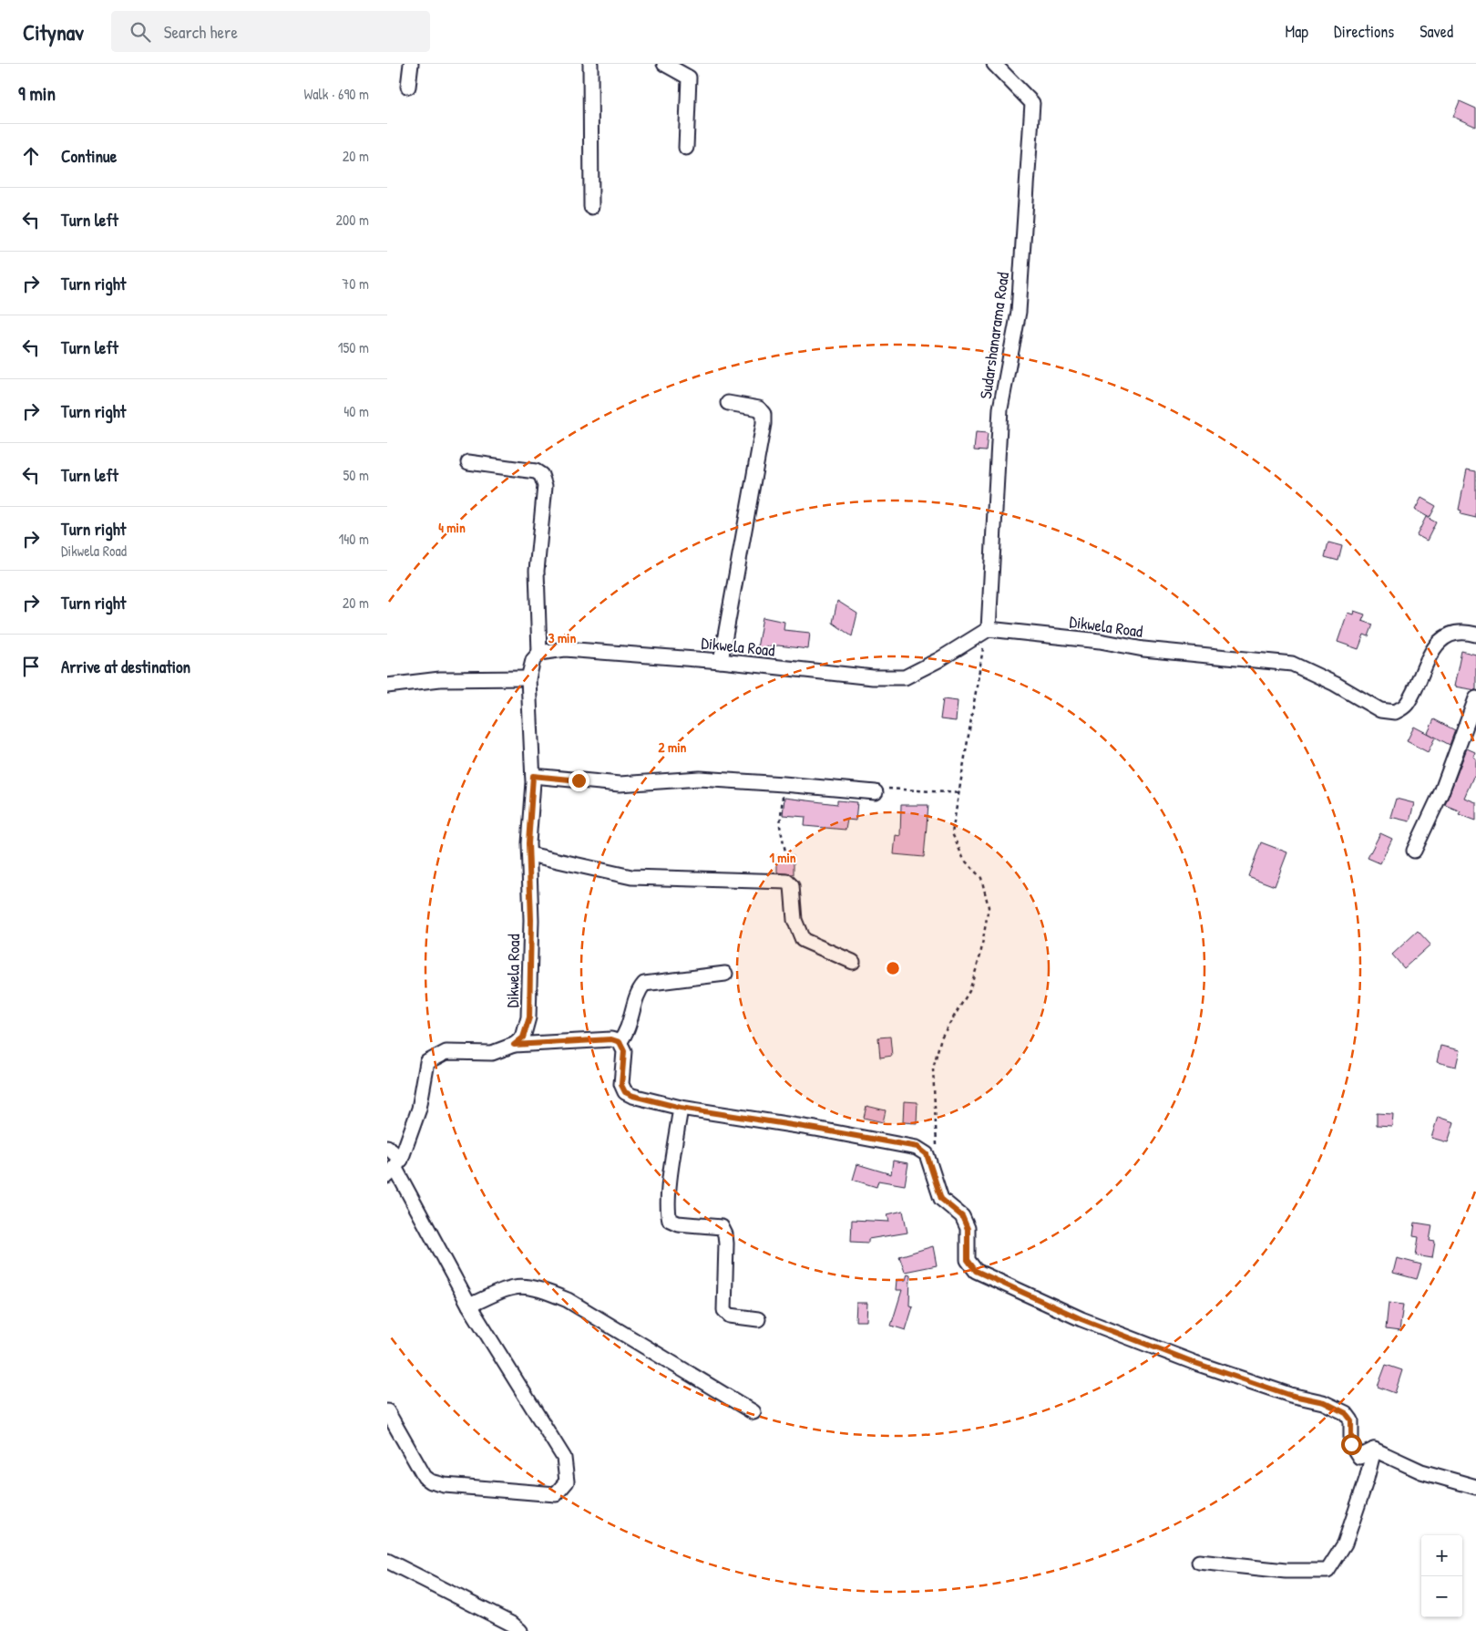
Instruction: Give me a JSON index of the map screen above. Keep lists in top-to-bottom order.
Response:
{
  "streets": {
    "street": ["Sudarshanarama Road", "Dikwela Road"]
  },
  "crossings": [
    ["Sudarshanarama Road", "Dikwela Road"]
  ],
  "page": {
    "header": "Citynav",
    "search": "Search here",
    "nav": ["Map", "Directions", "Saved"],
    "heading": ["9 min", "Walk · 690 m"],
    "list": [
      ["Continue", "20 m"],
      ["Turn left", "200 m"],
      ["Turn right", "70 m"],
      ["Turn left", "150 m"],
      ["Turn right", "40 m"],
      ["Turn left", "50 m"],
      ["Turn right", "Dikwela Road", "140 m"],
      ["Turn right", "20 m"],
      "Arrive at destination"
    ],
    "map_buttons": ["+", "−"]
  },
  "rings": [
    "4 min",
    "3 min",
    "2 min",
    "1 min"
  ]
}
